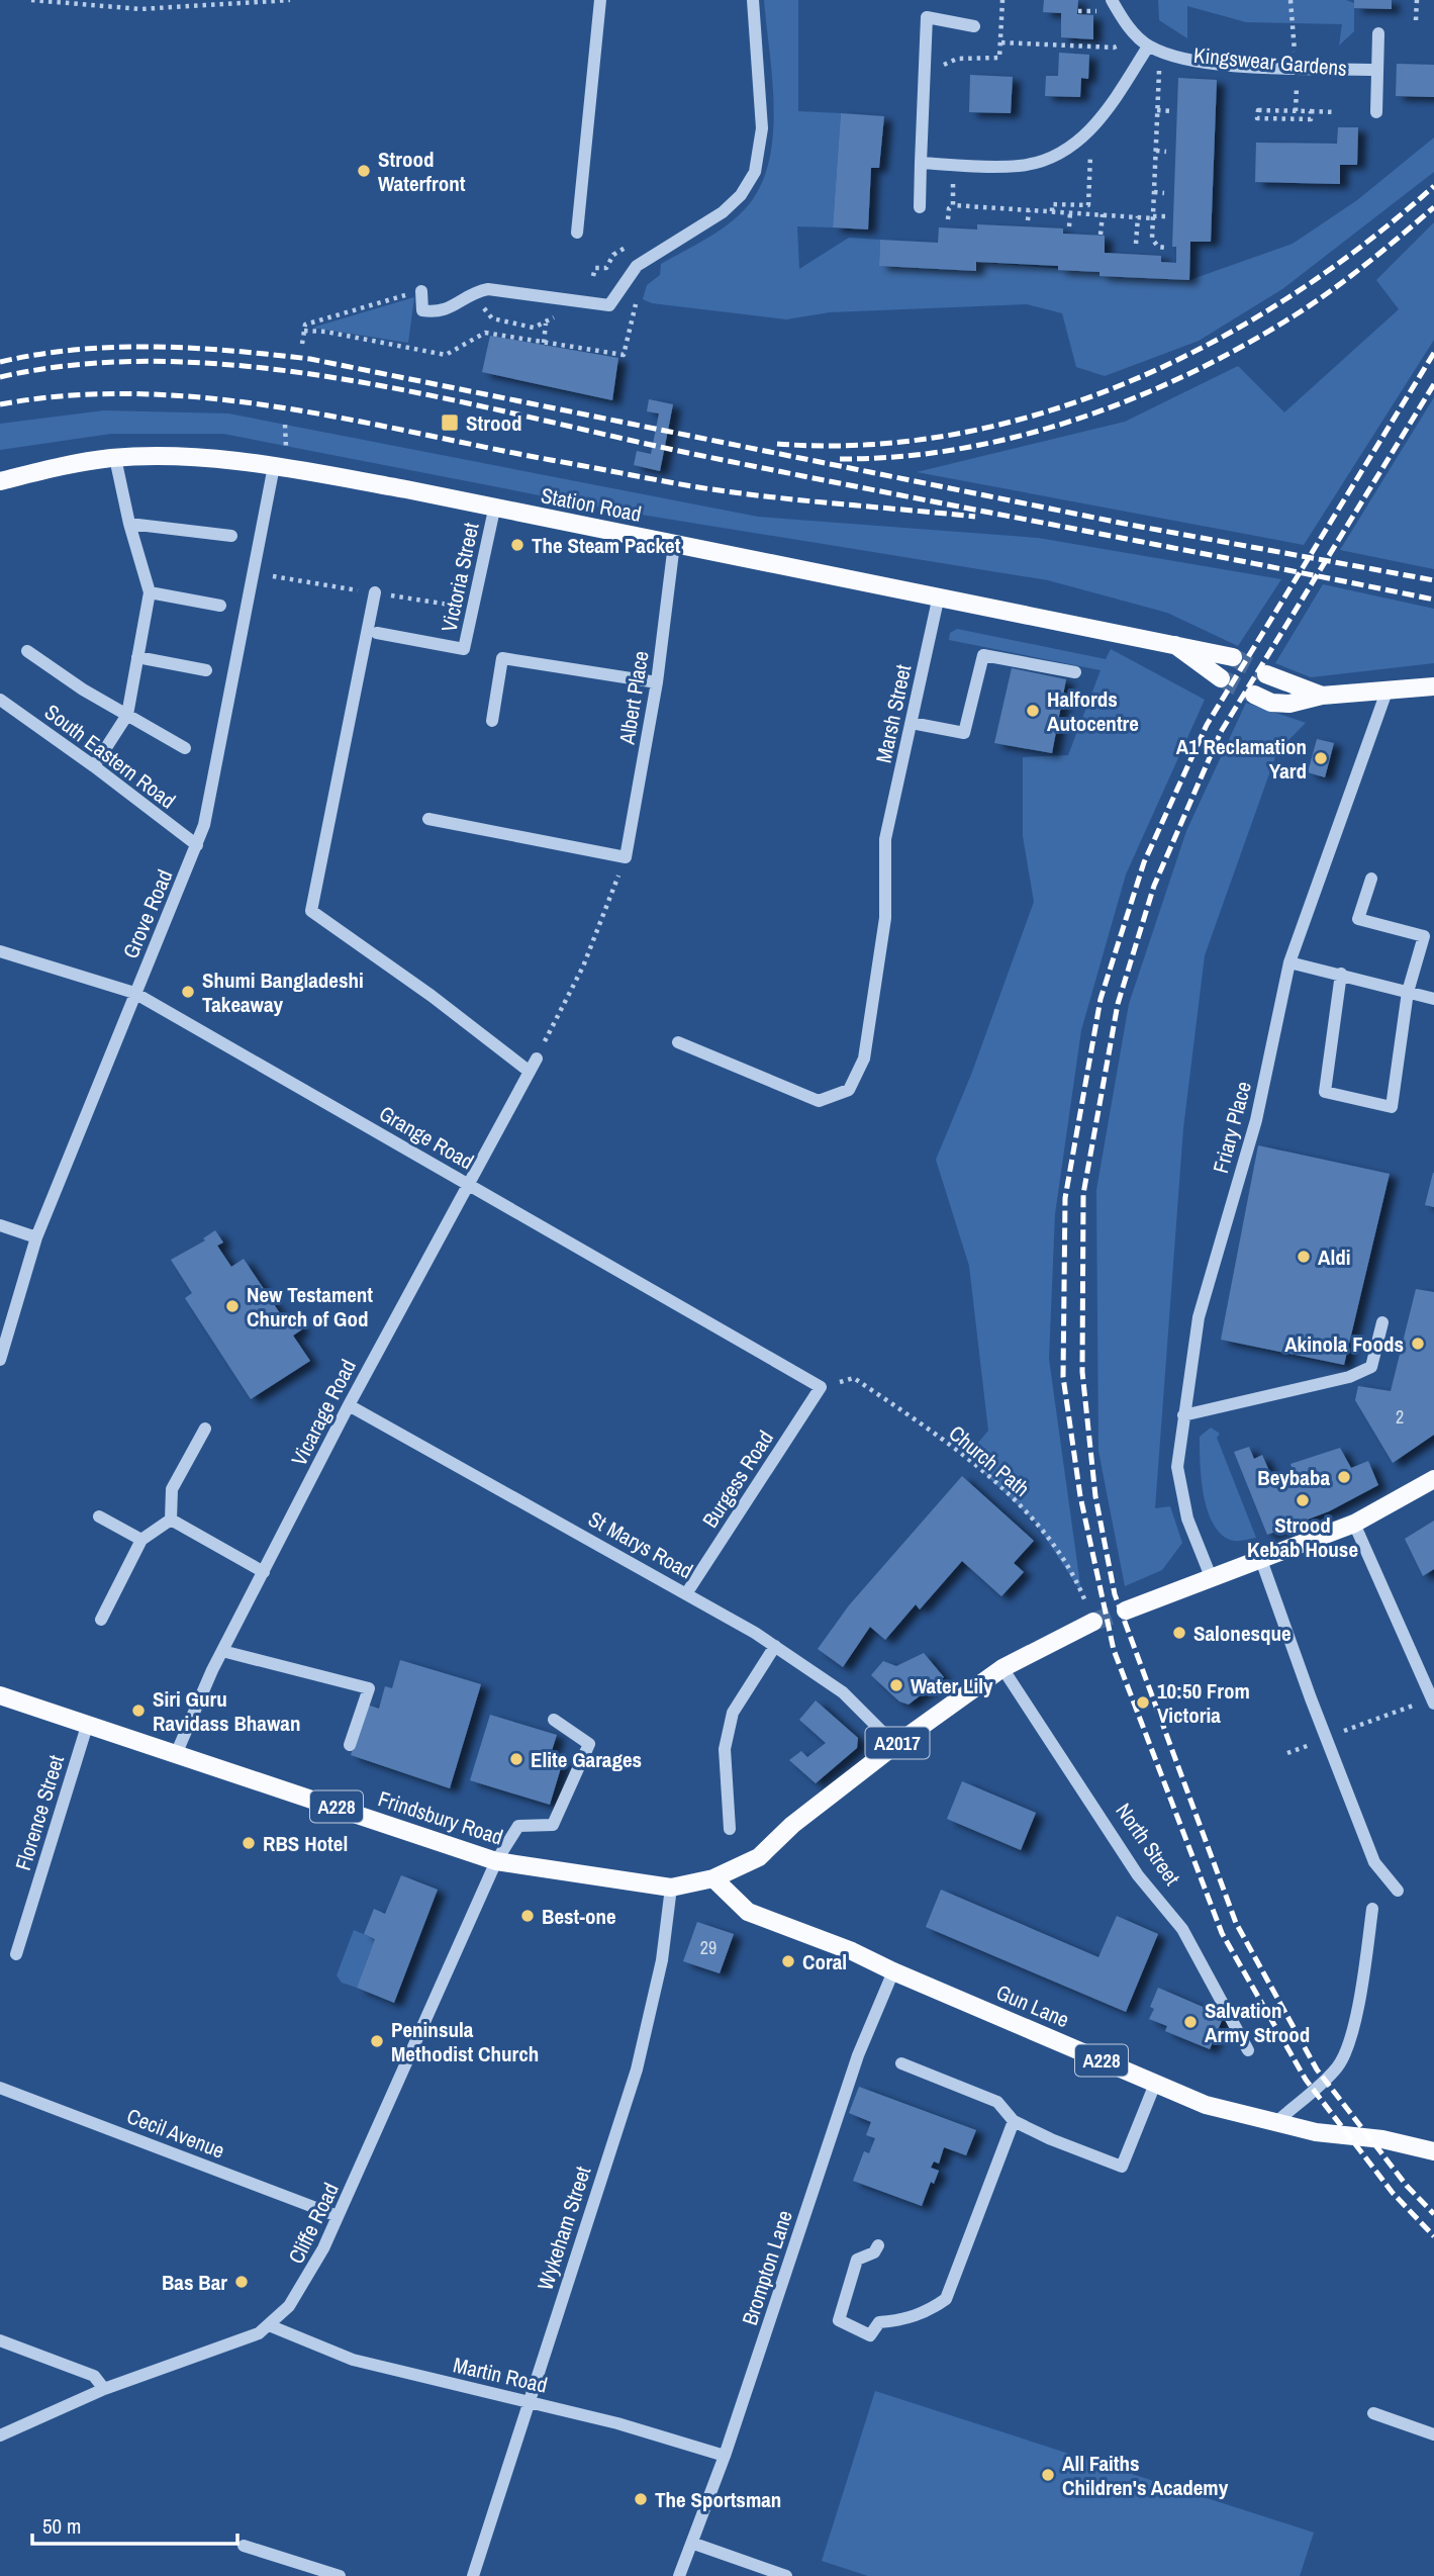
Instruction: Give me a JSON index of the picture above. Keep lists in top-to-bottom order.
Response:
{
  "streets": {
    "main road": [
      "Station Road",
      "A2017",
      "A228",
      "Frindsbury Road",
      "Gun Lane"
    ],
    "street": [
      "Kingswear Gardens",
      "Victoria Street",
      "Albert Place",
      "Marsh Street",
      "South Eastern Road",
      "Grove Road",
      "Friary Place",
      "Grange Road",
      "Vicarage Road",
      "Burgess Road",
      "St Marys Road",
      "Florence Street",
      "North Street",
      "Cecil Avenue",
      "Cliffe Road",
      "Wykeham Street",
      "Brompton Lane",
      "Martin Road"
    ],
    "path": ["Church Path"]
  },
  "crossings": [
    ["Station Road", "Victoria Street"],
    ["Station Road", "Albert Place"],
    ["Station Road", "Marsh Street"],
    ["Station Road", "Grove Road"],
    ["South Eastern Road", "Grove Road"],
    ["Grove Road", "Grange Road"],
    ["Grange Road", "Vicarage Road"],
    ["Grange Road", "Church Path"],
    ["Grange Road", "Burgess Road"],
    ["Vicarage Road", "St Marys Road"],
    ["Vicarage Road", "Frindsbury Road"],
    ["Church Path", "Burgess Road"],
    ["Church Path", "A2017"],
    ["Burgess Road", "St Marys Road"],
    ["St Marys Road", "A2017"],
    ["A2017", "Frindsbury Road"],
    ["A2017", "North Street"],
    ["A2017", "Gun Lane"],
    ["Florence Street", "Frindsbury Road"],
    ["Frindsbury Road", "Gun Lane"],
    ["Frindsbury Road", "Cliffe Road"],
    ["Frindsbury Road", "Wykeham Street"],
    ["Gun Lane", "Brompton Lane"],
    ["Cecil Avenue", "Cliffe Road"],
    ["Cliffe Road", "Martin Road"],
    ["Wykeham Street", "Martin Road"],
    ["Brompton Lane", "Martin Road"]
  ],
  "places": {
    "other": [
      "Strood Waterfront",
      "The Steam Packet",
      "Halfords Autocentre",
      "A1 Reclamation Yard",
      "Shumi Bangladeshi Takeaway",
      "Aldi",
      "New Testament Church of God",
      "Akinola Foods",
      "Beybaba",
      "Strood Kebab House",
      "Salonesque",
      "Water Lily",
      "10:50 From Victoria",
      "Siri Guru Ravidass Bhawan",
      "Elite Garages",
      "RBS Hotel",
      "Best-one",
      "Coral",
      "Salvation Army Strood",
      "Peninsula Methodist Church",
      "Bas Bar",
      "All Faiths Children's Academy",
      "The Sportsman"
    ],
    "transit": ["Strood"]
  },
  "house_numbers": ["2", "29"],
  "scale_bar": "50 m"
}
